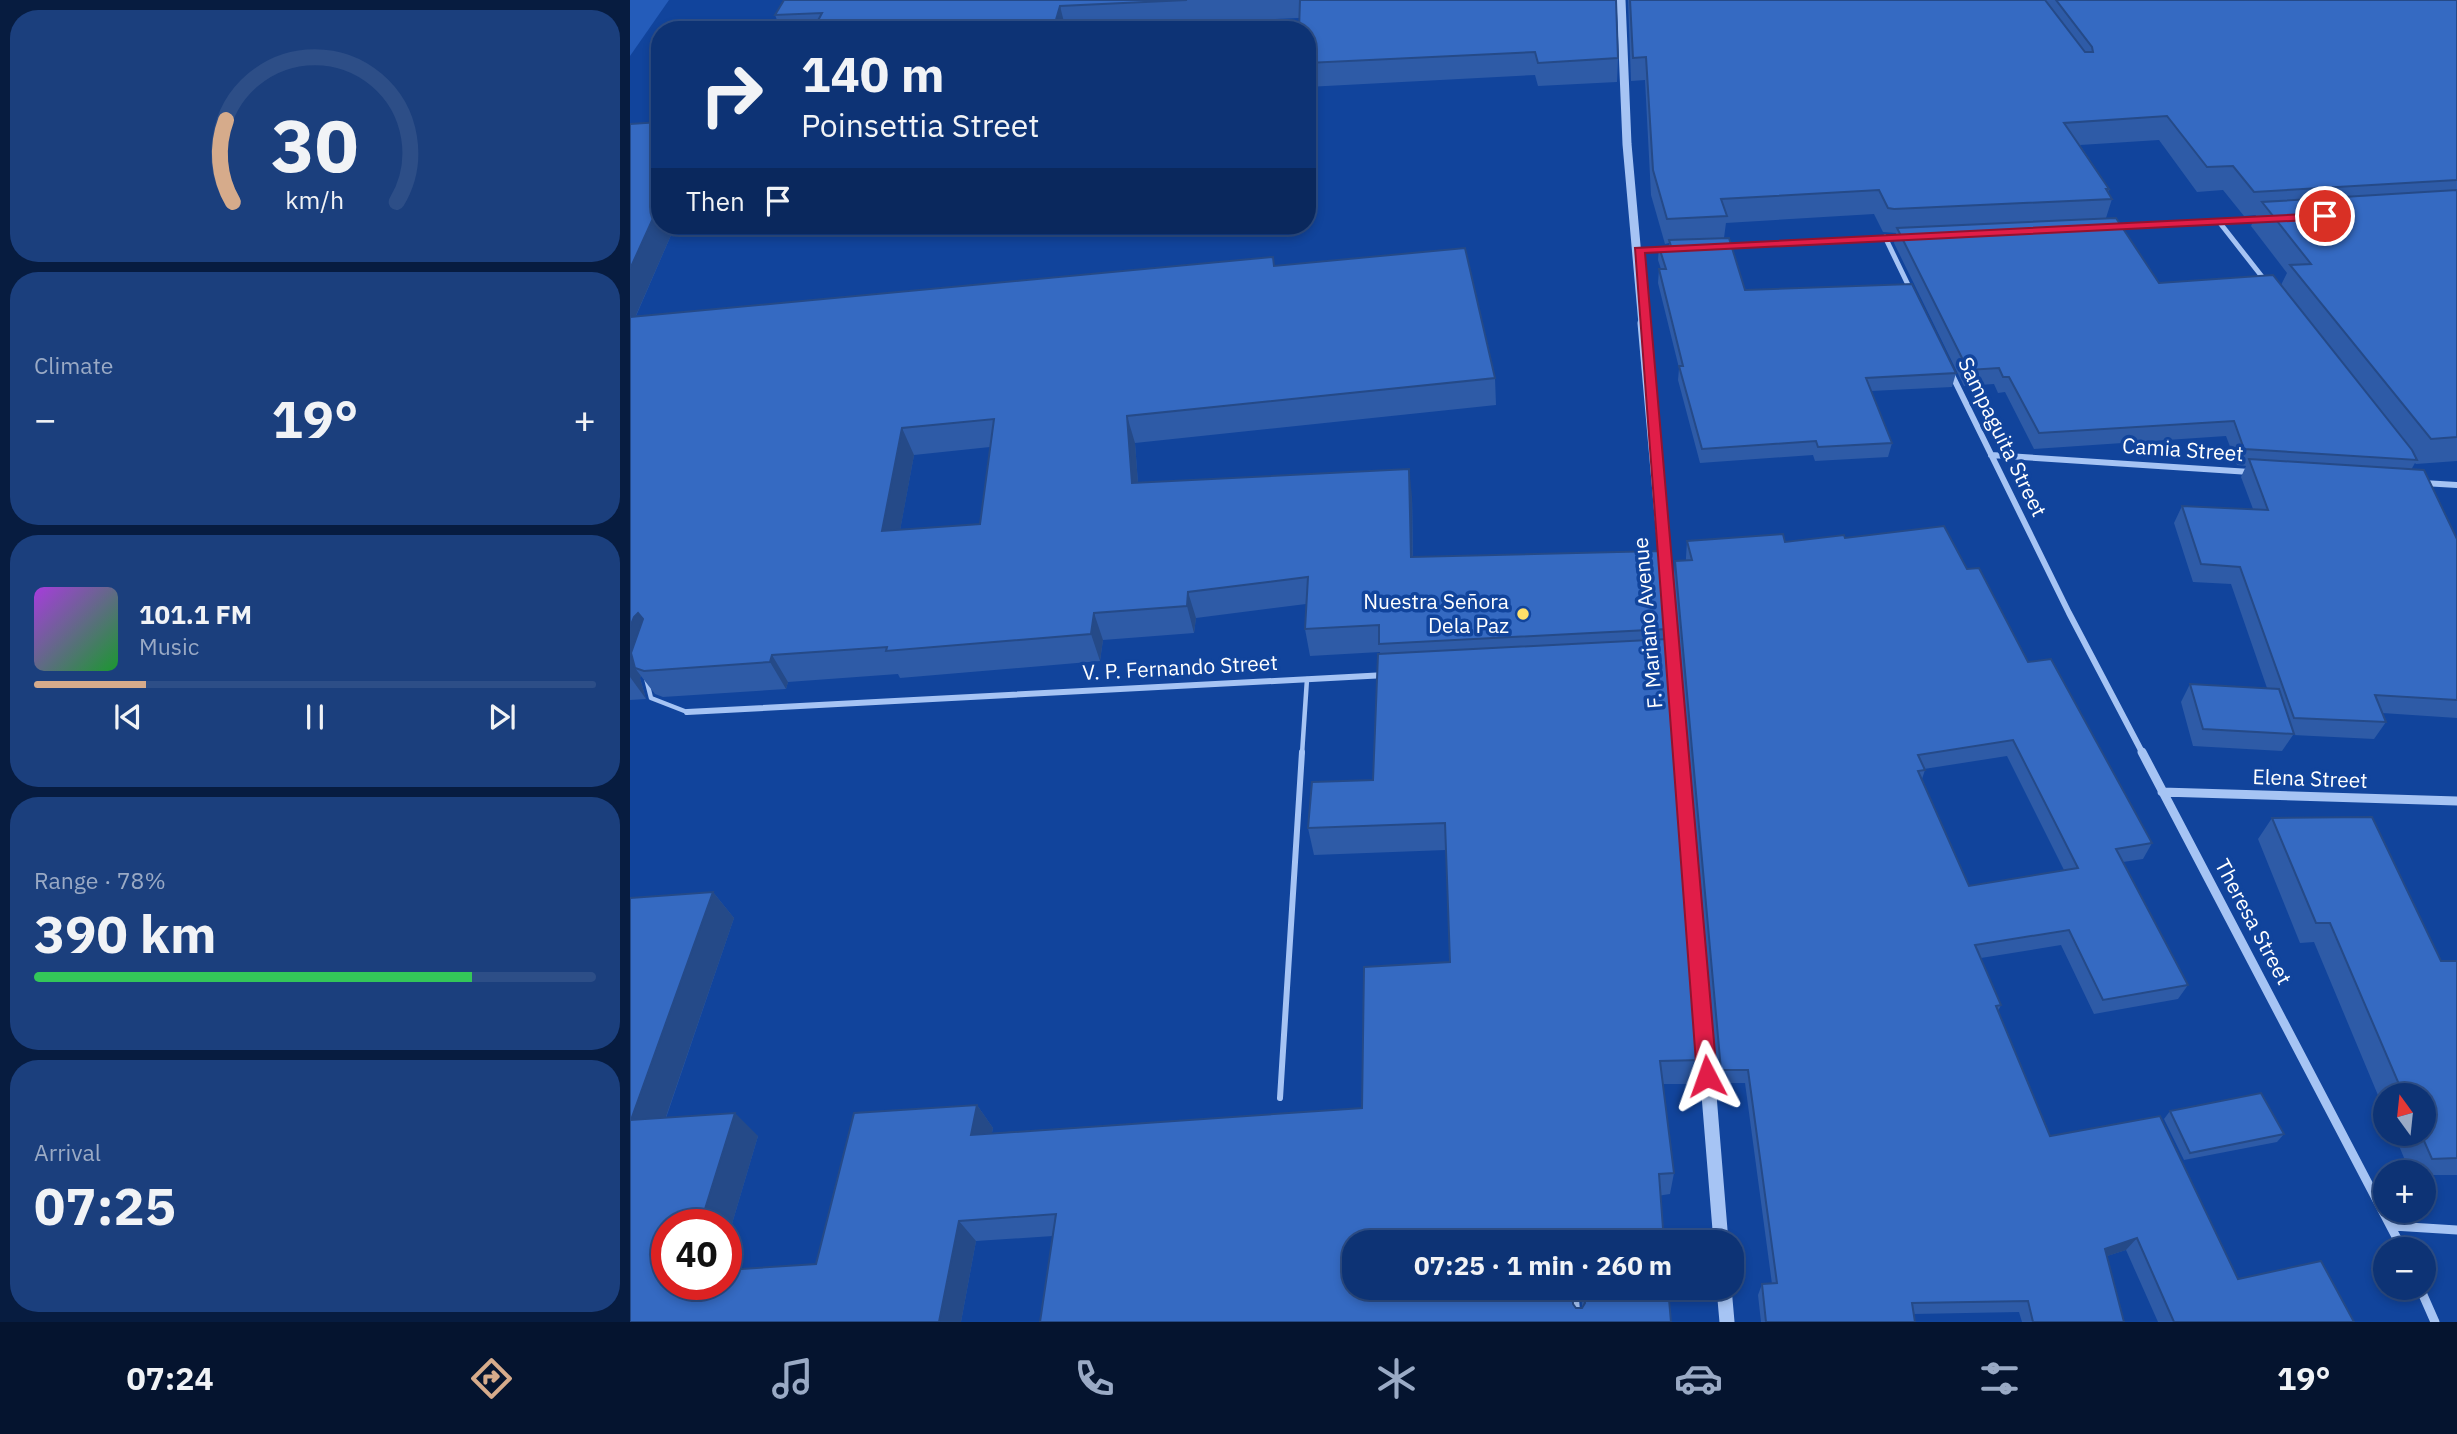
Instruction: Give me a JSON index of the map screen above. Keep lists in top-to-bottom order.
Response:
{
  "streets": {
    "street": [
      "Sampaguita Street",
      "Camia Street",
      "F. Mariano Avenue",
      "V. P. Fernando Street",
      "Elena Street",
      "Theresa Street"
    ]
  },
  "crossings": [
    ["Sampaguita Street", "Camia Street"],
    ["Sampaguita Street", "Theresa Street"],
    ["Elena Street", "Theresa Street"]
  ],
  "places": ["Nuestra Señora Dela Paz"],
  "north": "top",
  "page": {
    "turn": ["140 m", "Poinsettia Street"],
    "then": "Then",
    "tile": [
      "Climate",
      ["Range · 78%", "390 km"],
      ["Arrival", "07:25"]
    ],
    "heat": ["−", "19°", "+"],
    "song": ["101.1 FM", "Music"],
    "map_buttons": ["+", "−"],
    "limit": "40",
    "trip": "07:25 · 1 min · 260 m",
    "tabs": ["07:24", "19°"],
    "gauge": ["30", "km/h"]
  }
}
